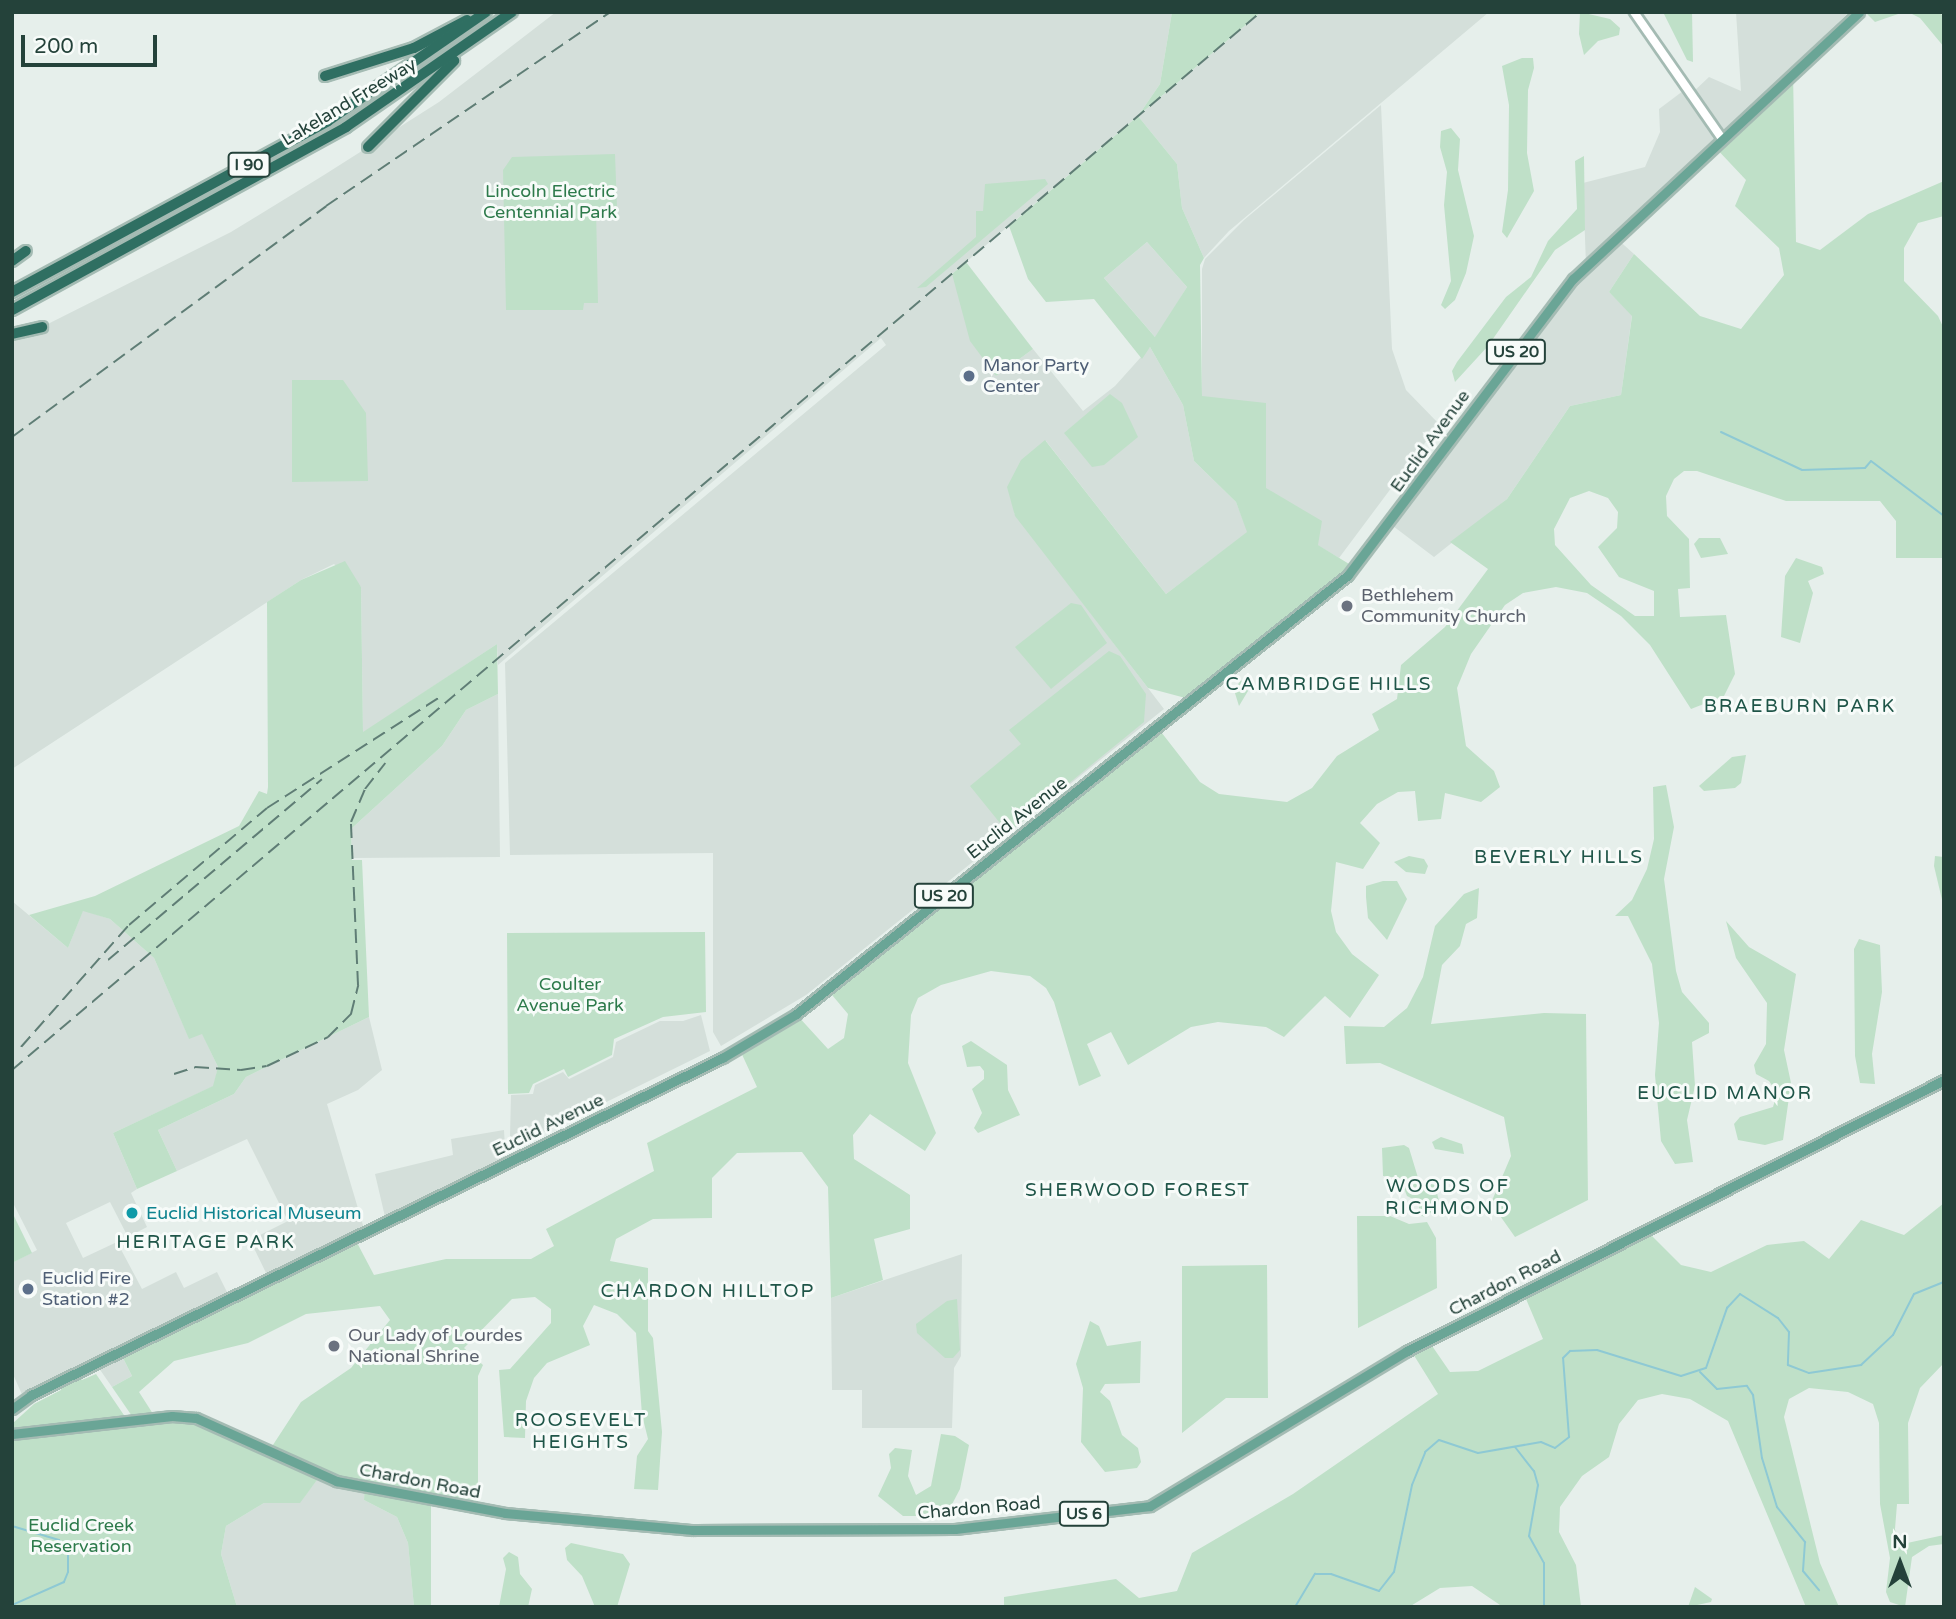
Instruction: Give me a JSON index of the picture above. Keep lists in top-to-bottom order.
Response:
{
  "streets": {
    "highway": ["Lakeland Freeway", "I 90"],
    "main road": [
      "US 20",
      "Euclid Avenue",
      "Chardon Road",
      "US 6"
    ]
  },
  "districts": [
    "CAMBRIDGE HILLS",
    "BRAEBURN PARK",
    "BEVERLY HILLS",
    "EUCLID MANOR",
    "WOODS OF RICHMOND",
    "SHERWOOD FOREST",
    "HERITAGE PARK",
    "CHARDON HILLTOP",
    "ROOSEVELT HEIGHTS"
  ],
  "parks": ["Lincoln Electric Centennial Park", "Coulter Avenue Park", "Euclid Creek Reservation"],
  "places": [
    "Manor Party Center",
    "Bethlehem Community Church",
    "Euclid Historical Museum",
    "Euclid Fire Station #2",
    "Our Lady of Lourdes National Shrine"
  ],
  "scale_bar": "200 m",
  "north": "top"
}
